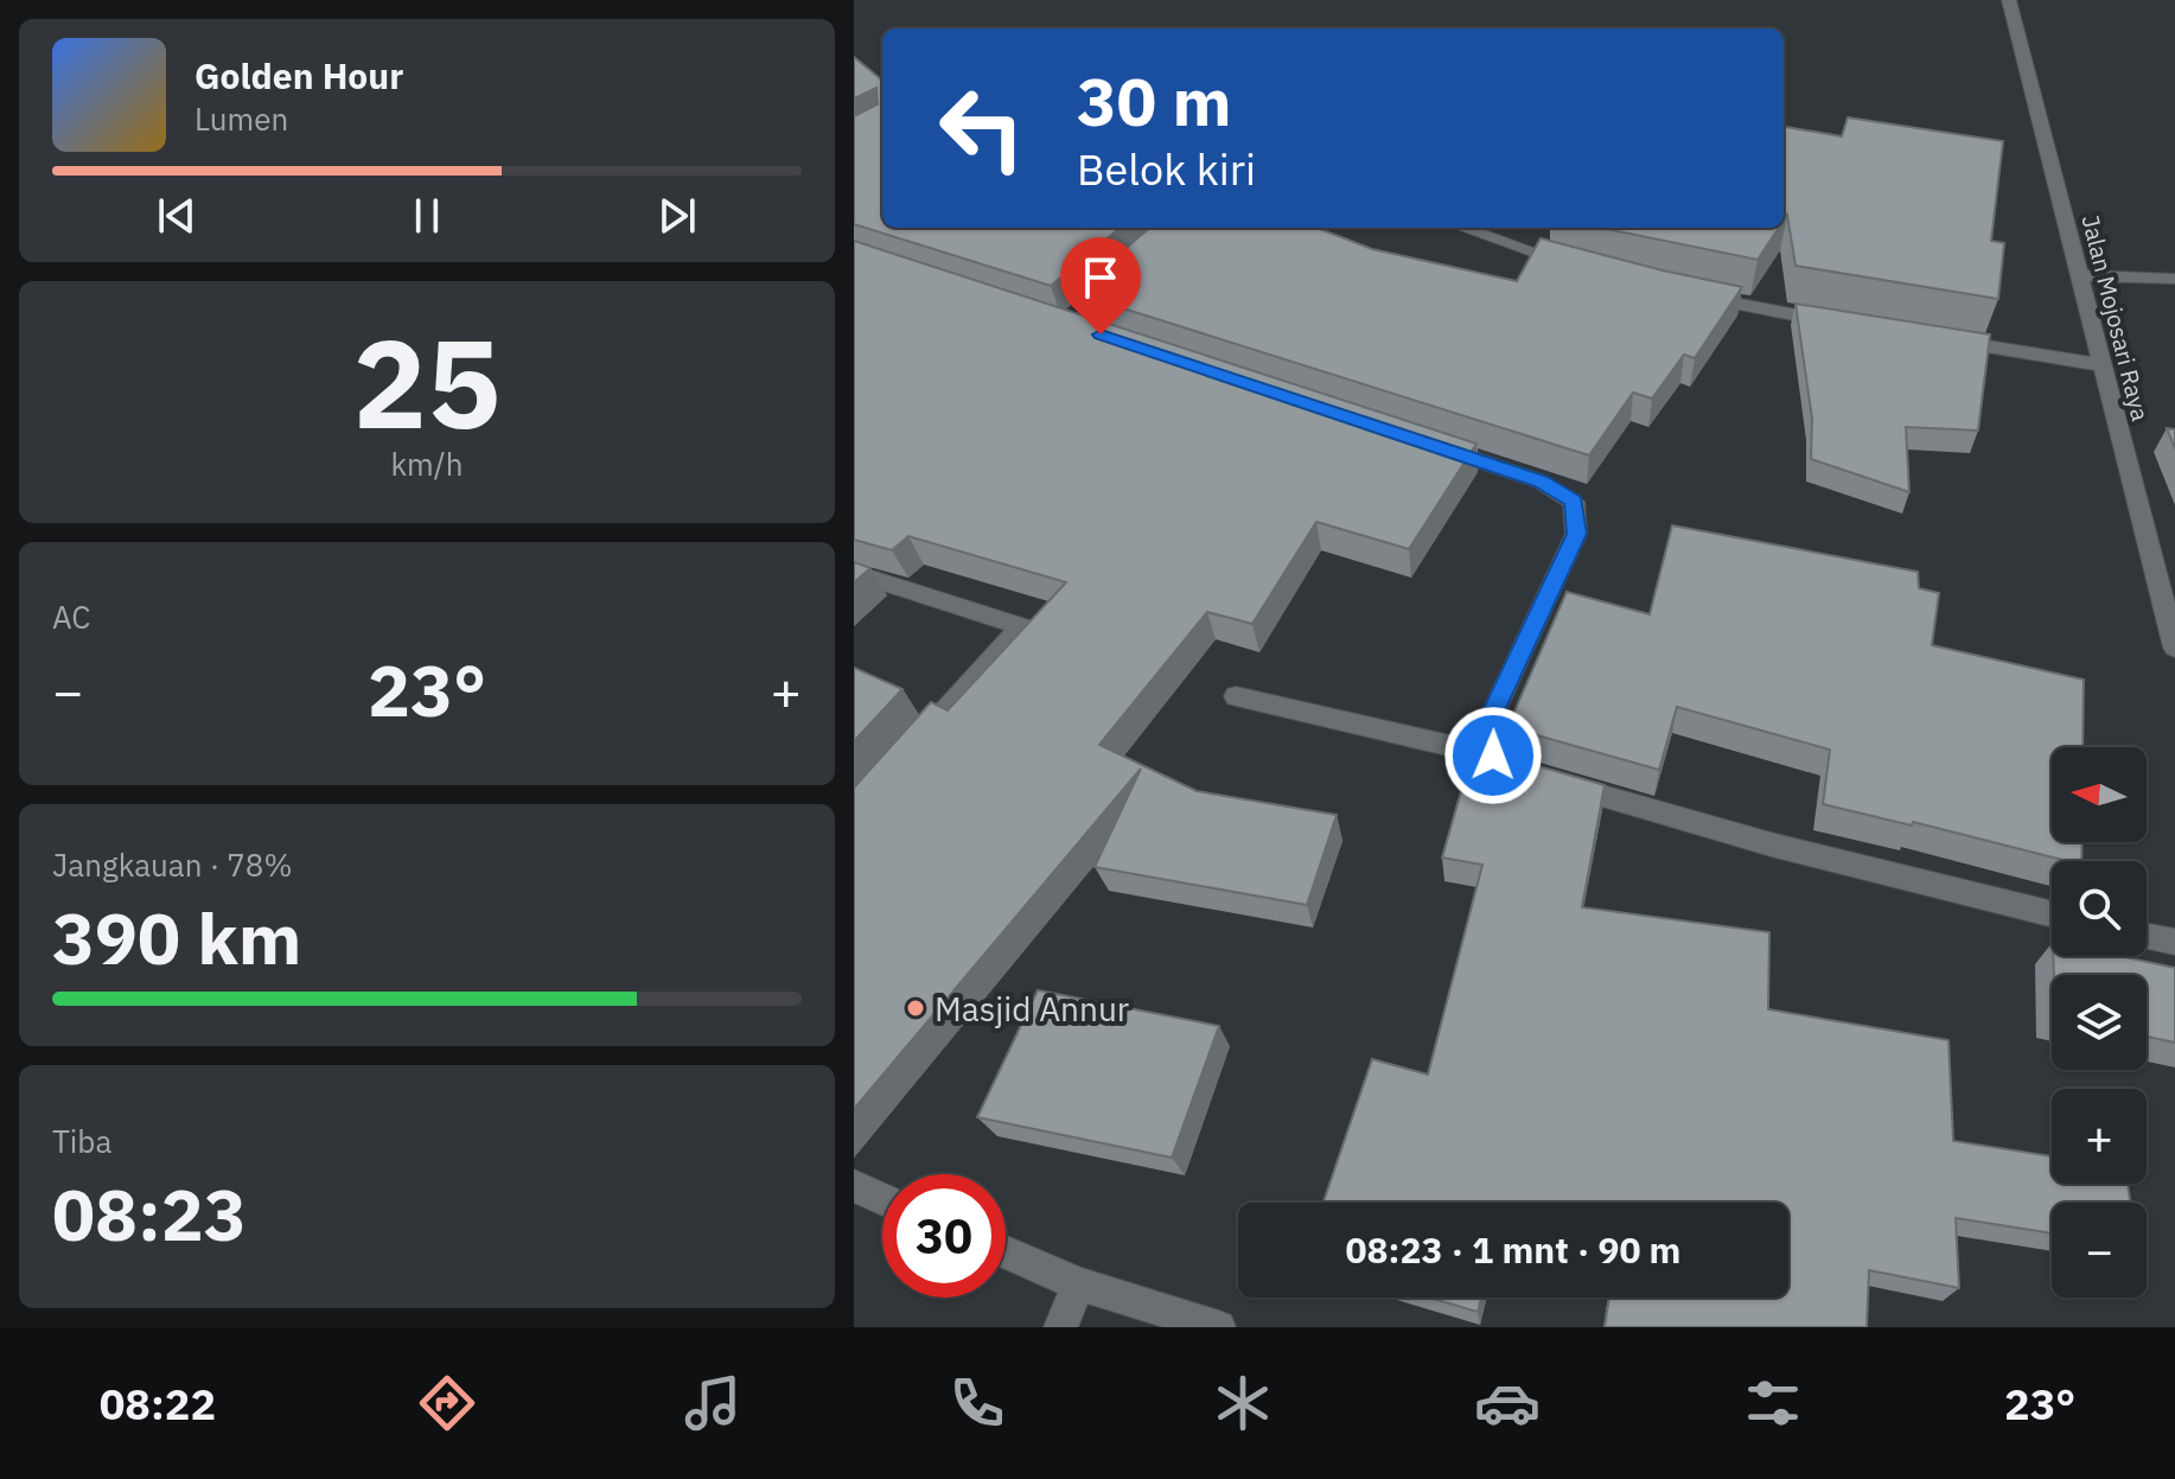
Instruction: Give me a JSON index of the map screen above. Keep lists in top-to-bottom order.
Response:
{
  "streets": {
    "street": ["Jalan Mojosari Raya"]
  },
  "places": ["Masjid Annur"],
  "north": "left",
  "page": {
    "turn": ["30 m", "Belok kiri"],
    "song": ["Golden Hour", "Lumen"],
    "tile": [
      ["25", "km/h"],
      "AC",
      ["Jangkauan · 78%", "390 km"],
      ["Tiba", "08:23"]
    ],
    "heat": ["−", "23°", "+"],
    "map_buttons": ["+", "−"],
    "limit": "30",
    "trip": "08:23 · 1 mnt · 90 m",
    "tabs": ["08:22", "23°"]
  }
}
